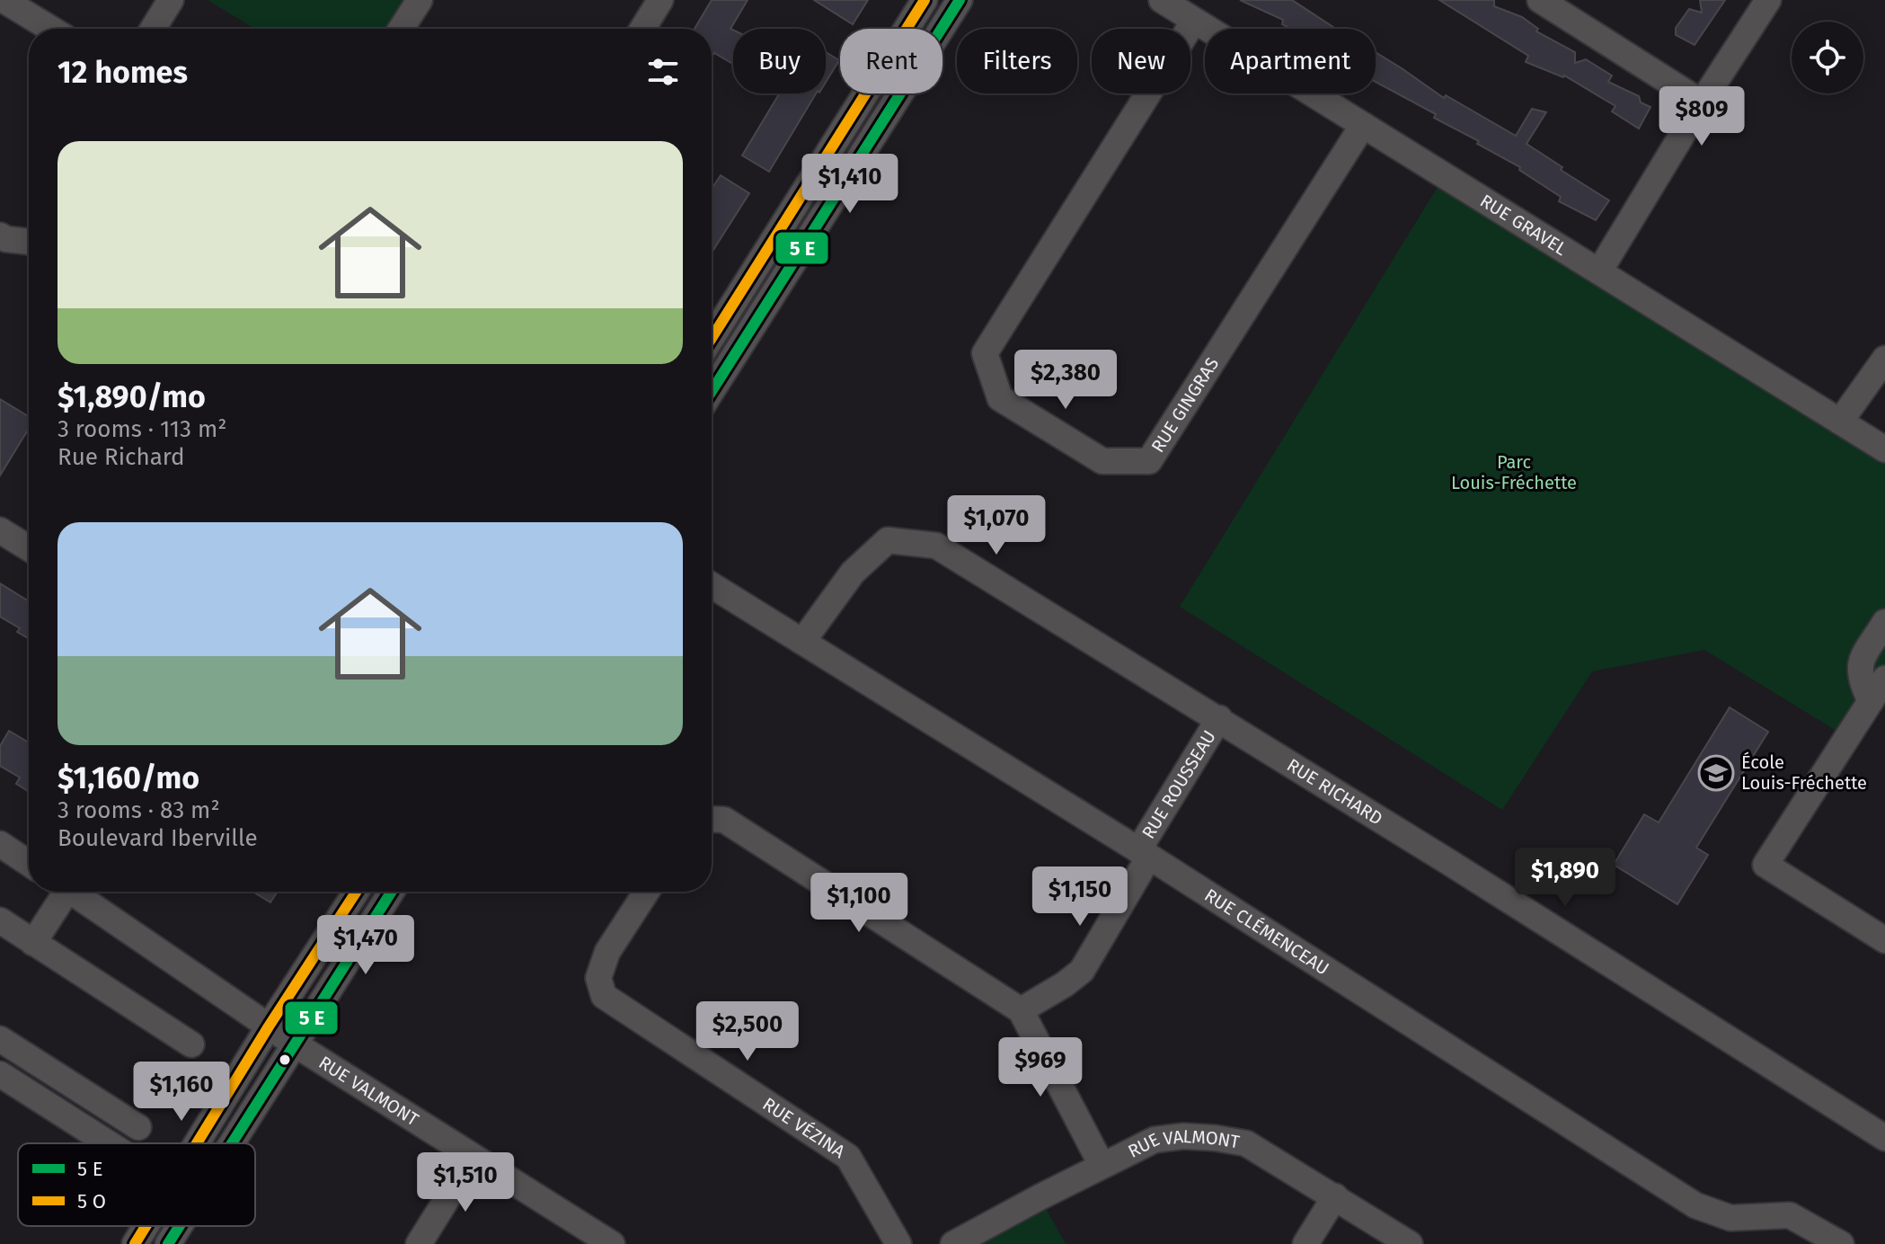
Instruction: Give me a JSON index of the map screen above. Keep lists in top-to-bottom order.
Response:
{
  "streets": {
    "street": [
      "RUE GRAVEL",
      "RUE GINGRAS",
      "RUE ROUSSEAU",
      "RUE RICHARD",
      "RUE CLÉMENCEAU",
      "RUE VALMONT",
      "RUE VÉZINA"
    ]
  },
  "crossings": [
    ["RUE GRAVEL", "RUE GINGRAS"],
    ["RUE ROUSSEAU", "RUE RICHARD"],
    ["RUE ROUSSEAU", "RUE CLÉMENCEAU"],
    ["RUE RICHARD", "RUE CLÉMENCEAU"]
  ],
  "parks": ["Parc Louis-Fréchette"],
  "places": {
    "school or university": ["École Louis-Fréchette"]
  },
  "legend": ["5 E", "5 O"],
  "page": {
    "chip": [
      "Buy",
      "Rent",
      "Filters",
      "New",
      "Apartment"
    ],
    "heading": "12 homes",
    "price": [
      "$809",
      "$1,410",
      "$2,380",
      "$1,070",
      "$1,890",
      "$1,150",
      "$1,100",
      "$1,470",
      "$2,500",
      "$969",
      "$1,160",
      "$1,510"
    ],
    "list": [
      {
        "name": "$1,890/mo",
        "note": "3 rooms · 113 m² · Rue Richard"
      },
      {
        "name": "$1,160/mo",
        "note": "3 rooms · 83 m² · Boulevard Iberville"
      }
    ]
  }
}
